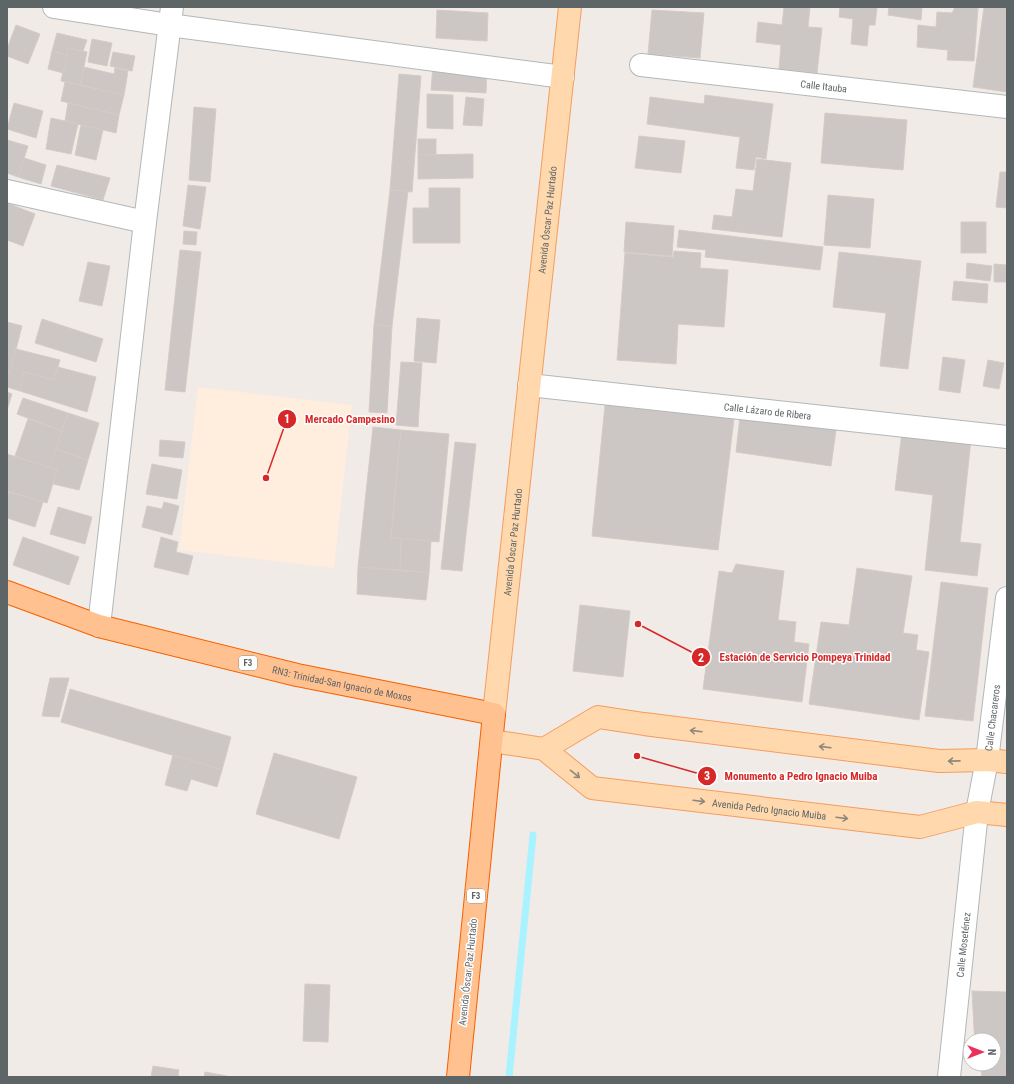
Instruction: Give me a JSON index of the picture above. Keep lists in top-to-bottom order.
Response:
{
  "streets": {
    "highway": ["Avenida Óscar Paz Hurtado", "F3", "RN3: Trinidad-San Ignacio de Moxos"],
    "main road": ["Avenida Pedro Ignacio Muiba"],
    "street": [
      "Calle Itauba",
      "Calle Lázaro de Ribera",
      "Calle Chacareros",
      "Calle Moseténez"
    ]
  },
  "crossings": [
    ["Avenida Óscar Paz Hurtado", "Calle Lázaro de Ribera"],
    ["Avenida Óscar Paz Hurtado", "RN3: Trinidad-San Ignacio de Moxos"],
    ["Calle Chacareros", "Avenida Pedro Ignacio Muiba"],
    ["Calle Chacareros", "Calle Moseténez"],
    ["Avenida Pedro Ignacio Muiba", "Calle Moseténez"]
  ],
  "places": ["Mercado Campesino", "Estación de Servicio Pompeya Trinidad", "Monumento a Pedro Ignacio Muiba"],
  "north": "right"
}
